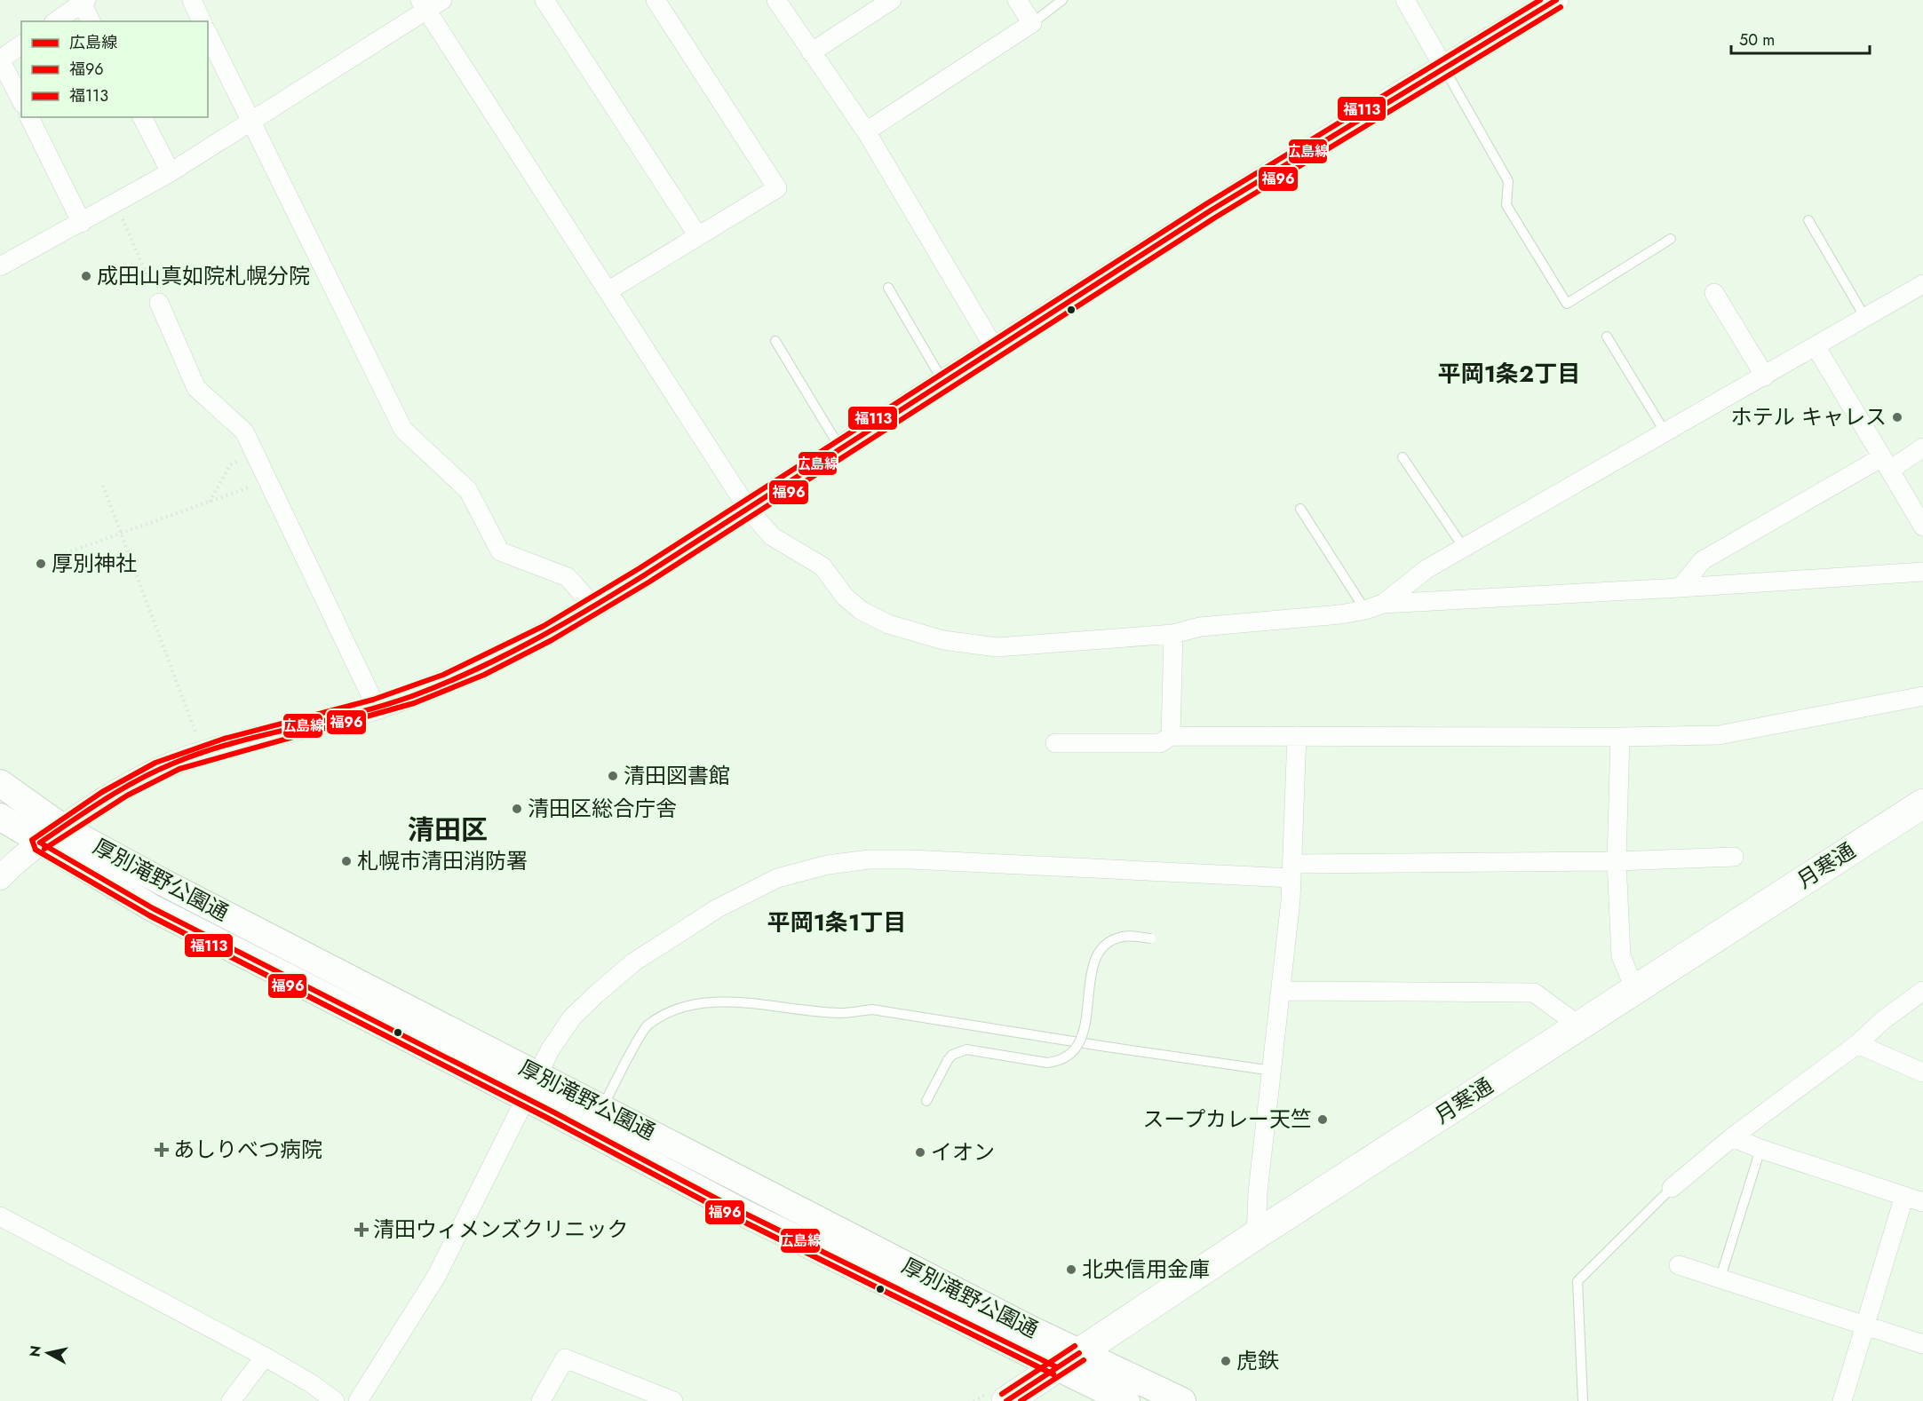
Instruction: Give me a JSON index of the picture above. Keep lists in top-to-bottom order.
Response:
{
  "streets": {
    "highway": ["月寒通"],
    "main road": ["厚別滝野公園通"]
  },
  "crossings": [
    ["月寒通", "厚別滝野公園通"]
  ],
  "districts": ["平岡1条2丁目", "清田区", "平岡1条1丁目"],
  "places": {
    "other": [
      "成田山真如院札幌分院",
      "ホテル キャレス",
      "厚別神社",
      "清田図書館",
      "清田区総合庁舎",
      "札幌市清田消防署",
      "スープカレー天竺",
      "イオン",
      "北央信用金庫",
      "虎鉄"
    ],
    "health": ["あしりべつ病院", "清田ウィメンズクリニック"]
  },
  "lines": ["transit line 広島線", "transit line 福113", "transit line 福96"],
  "legend": ["広島線", "福96", "福113"],
  "scale_bar": "50 m",
  "north": "left"
}
